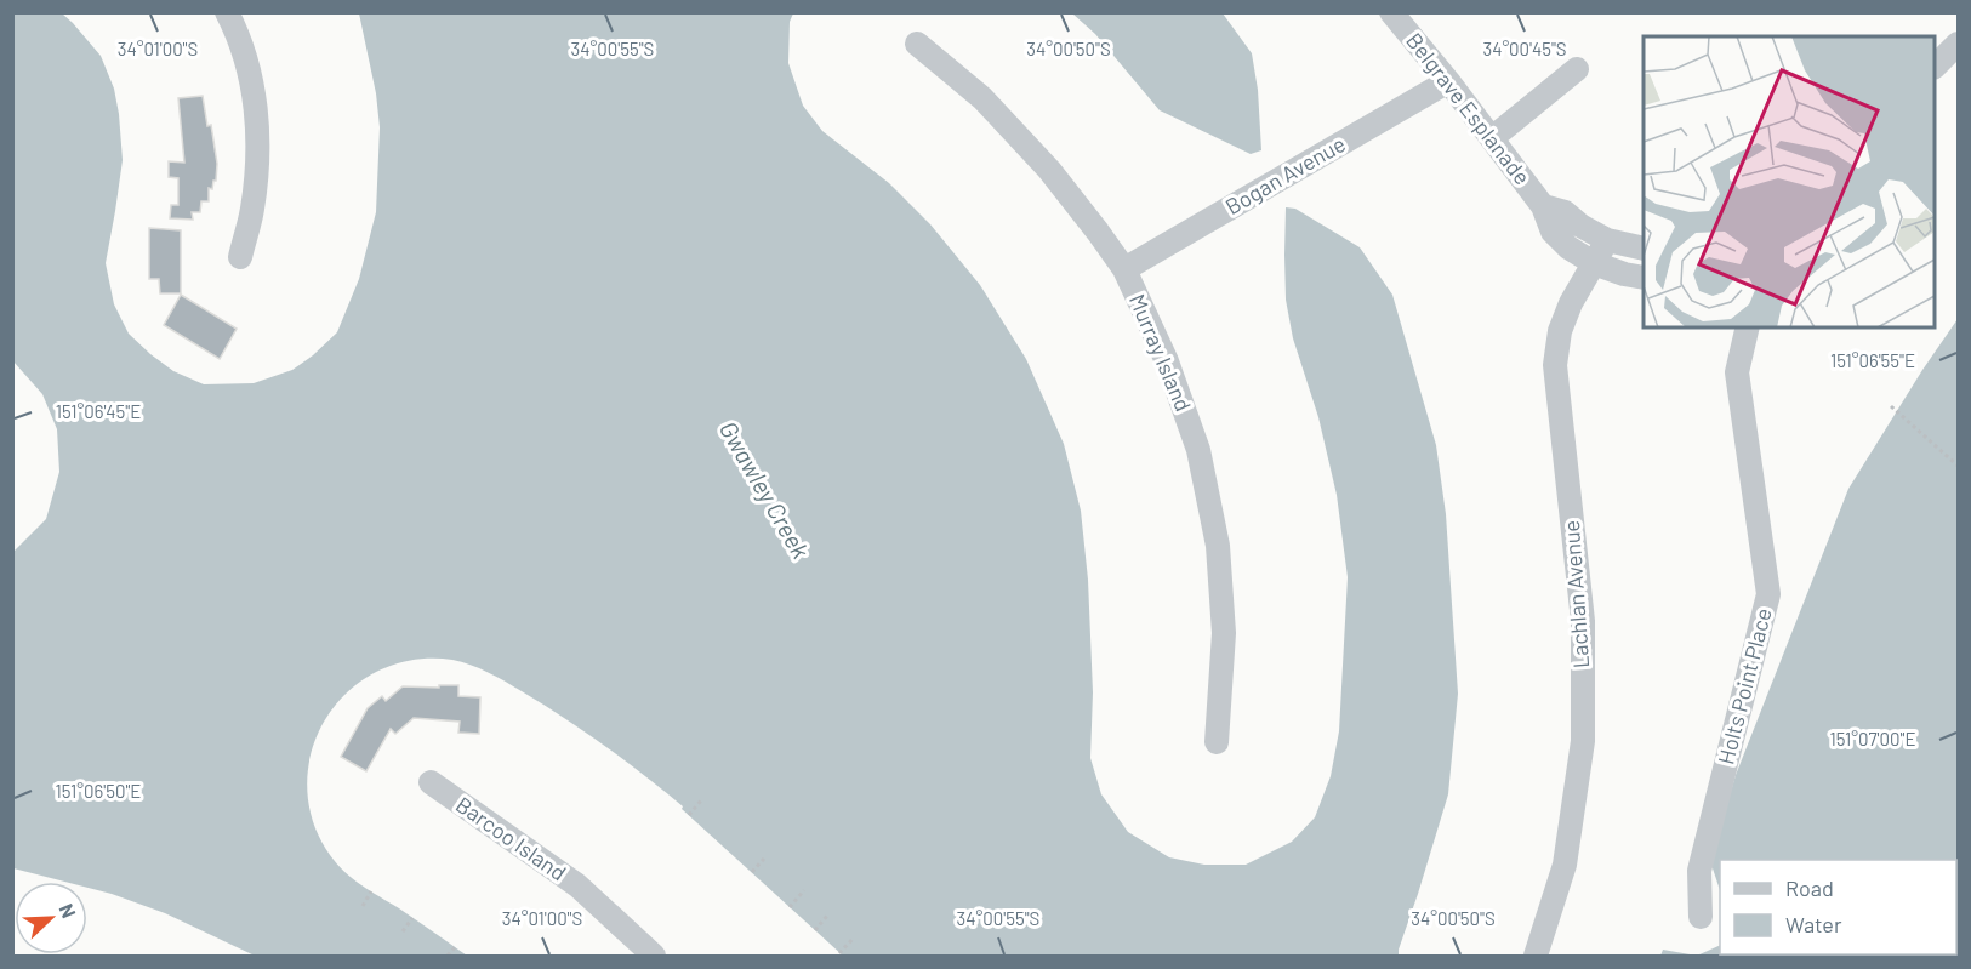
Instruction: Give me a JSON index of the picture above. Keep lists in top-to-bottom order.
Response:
{
  "streets": {
    "street": [
      "Belgrave Esplanade",
      "Bogan Avenue",
      "Murray Island",
      "Lachlan Avenue",
      "Holts Point Place",
      "Barcoo Island"
    ]
  },
  "crossings": [
    ["Belgrave Esplanade", "Bogan Avenue"],
    ["Belgrave Esplanade", "Lachlan Avenue"],
    ["Bogan Avenue", "Murray Island"]
  ],
  "water": ["Gwawley Creek"],
  "legend": ["Road", "Water"],
  "north": "top right",
  "coordinates": [
    "34°01'00\"S",
    "34°00'55\"S",
    "34°00'50\"S",
    "34°00'45\"S",
    "151°06'55\"E",
    "151°06'45\"E",
    "151°07'00\"E",
    "151°06'50\"E"
  ]
}
